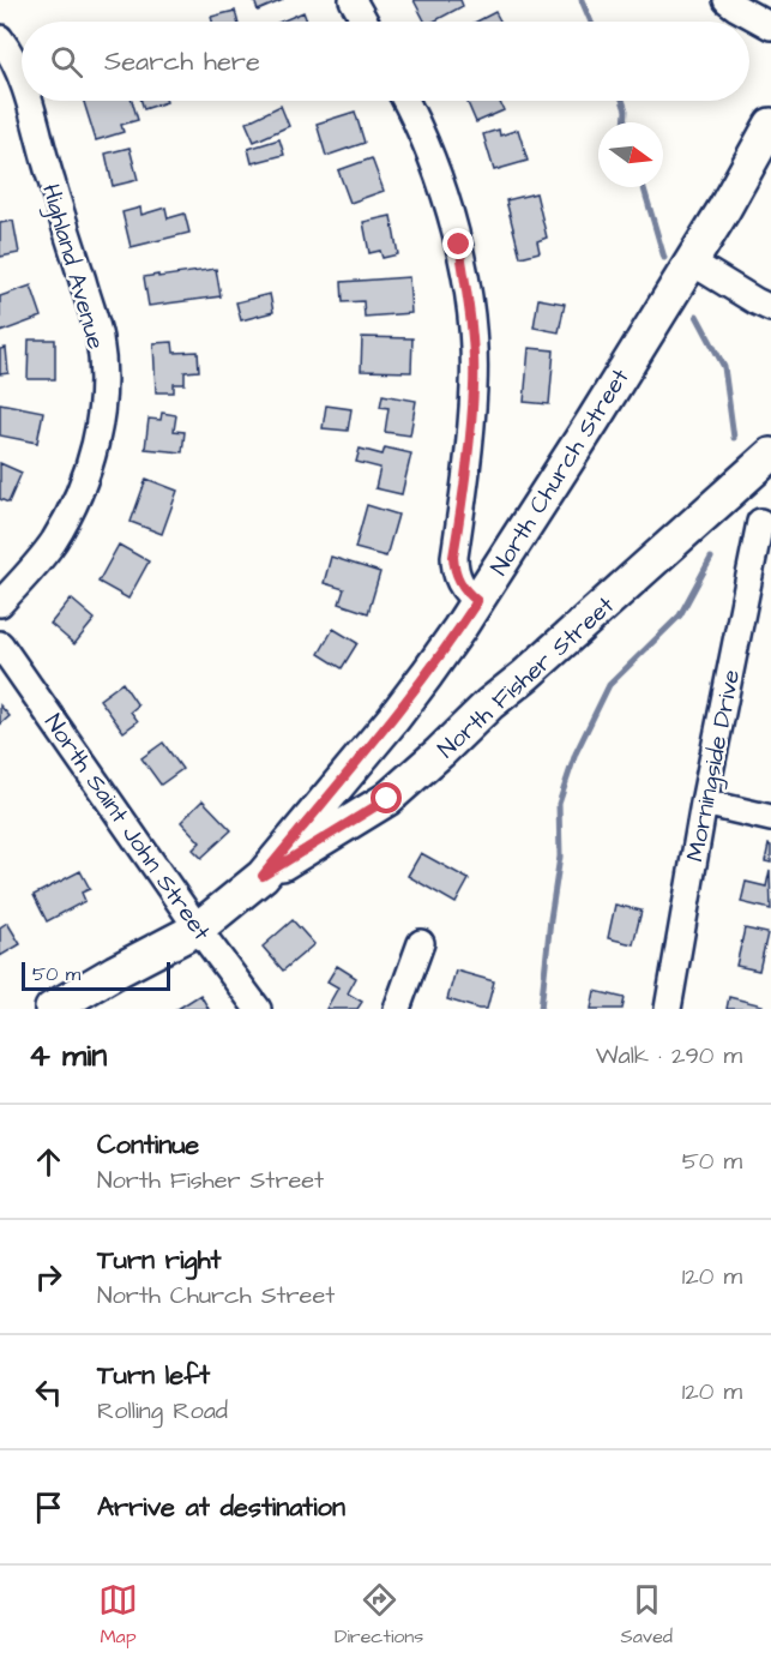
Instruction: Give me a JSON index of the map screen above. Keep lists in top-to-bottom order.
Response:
{
  "streets": {
    "main road": ["North Church Street", "North Fisher Street"],
    "street": ["Highland Avenue", "Morningside Drive", "North Saint John Street"]
  },
  "crossings": [
    ["North Church Street", "North Fisher Street"],
    ["North Church Street", "North Saint John Street"]
  ],
  "scale_bar": "50 m",
  "north": "right",
  "page": {
    "search": "Search here",
    "scale": "50 m",
    "heading": ["4 min", "Walk · 290 m"],
    "list": [
      ["Continue", "North Fisher Street", "50 m"],
      ["Turn right", "North Church Street", "120 m"],
      ["Turn left", "Rolling Road", "120 m"],
      "Arrive at destination"
    ],
    "nav": ["Map", "Directions", "Saved"]
  }
}
